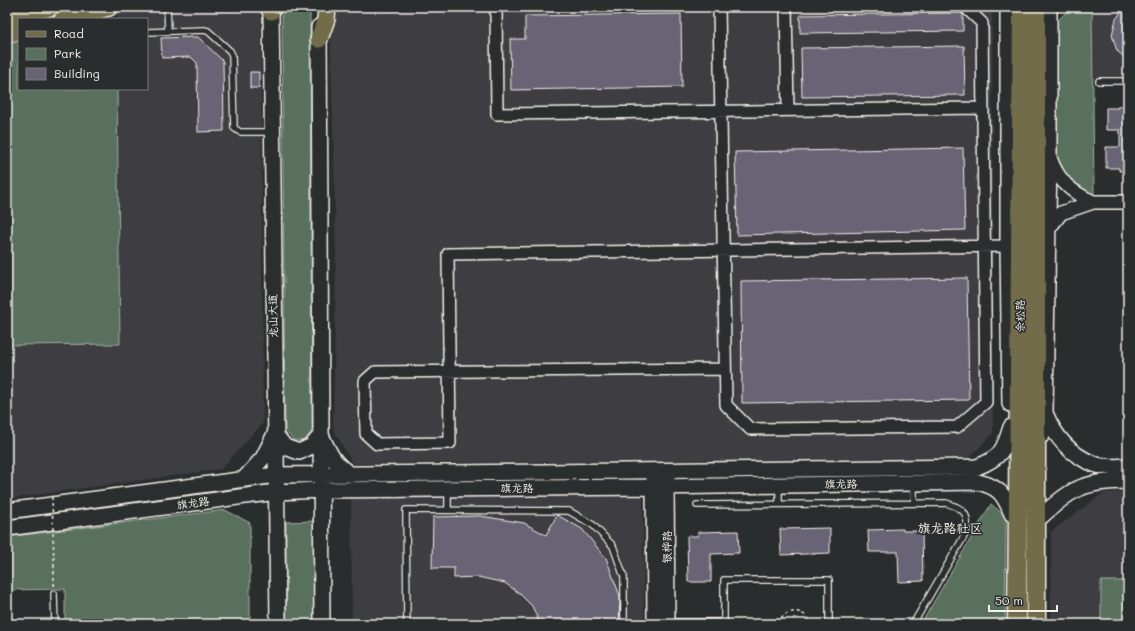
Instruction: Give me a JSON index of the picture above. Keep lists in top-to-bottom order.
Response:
{
  "streets": {
    "highway": ["余松路"],
    "main road": ["龙山大道", "旗龙路", "银桦路"]
  },
  "crossings": [
    ["龙山大道", "旗龙路"],
    ["旗龙路", "银桦路"]
  ],
  "districts": ["旗龙路社区"],
  "legend": ["Road", "Park", "Building"],
  "scale_bar": "50 m"
}
